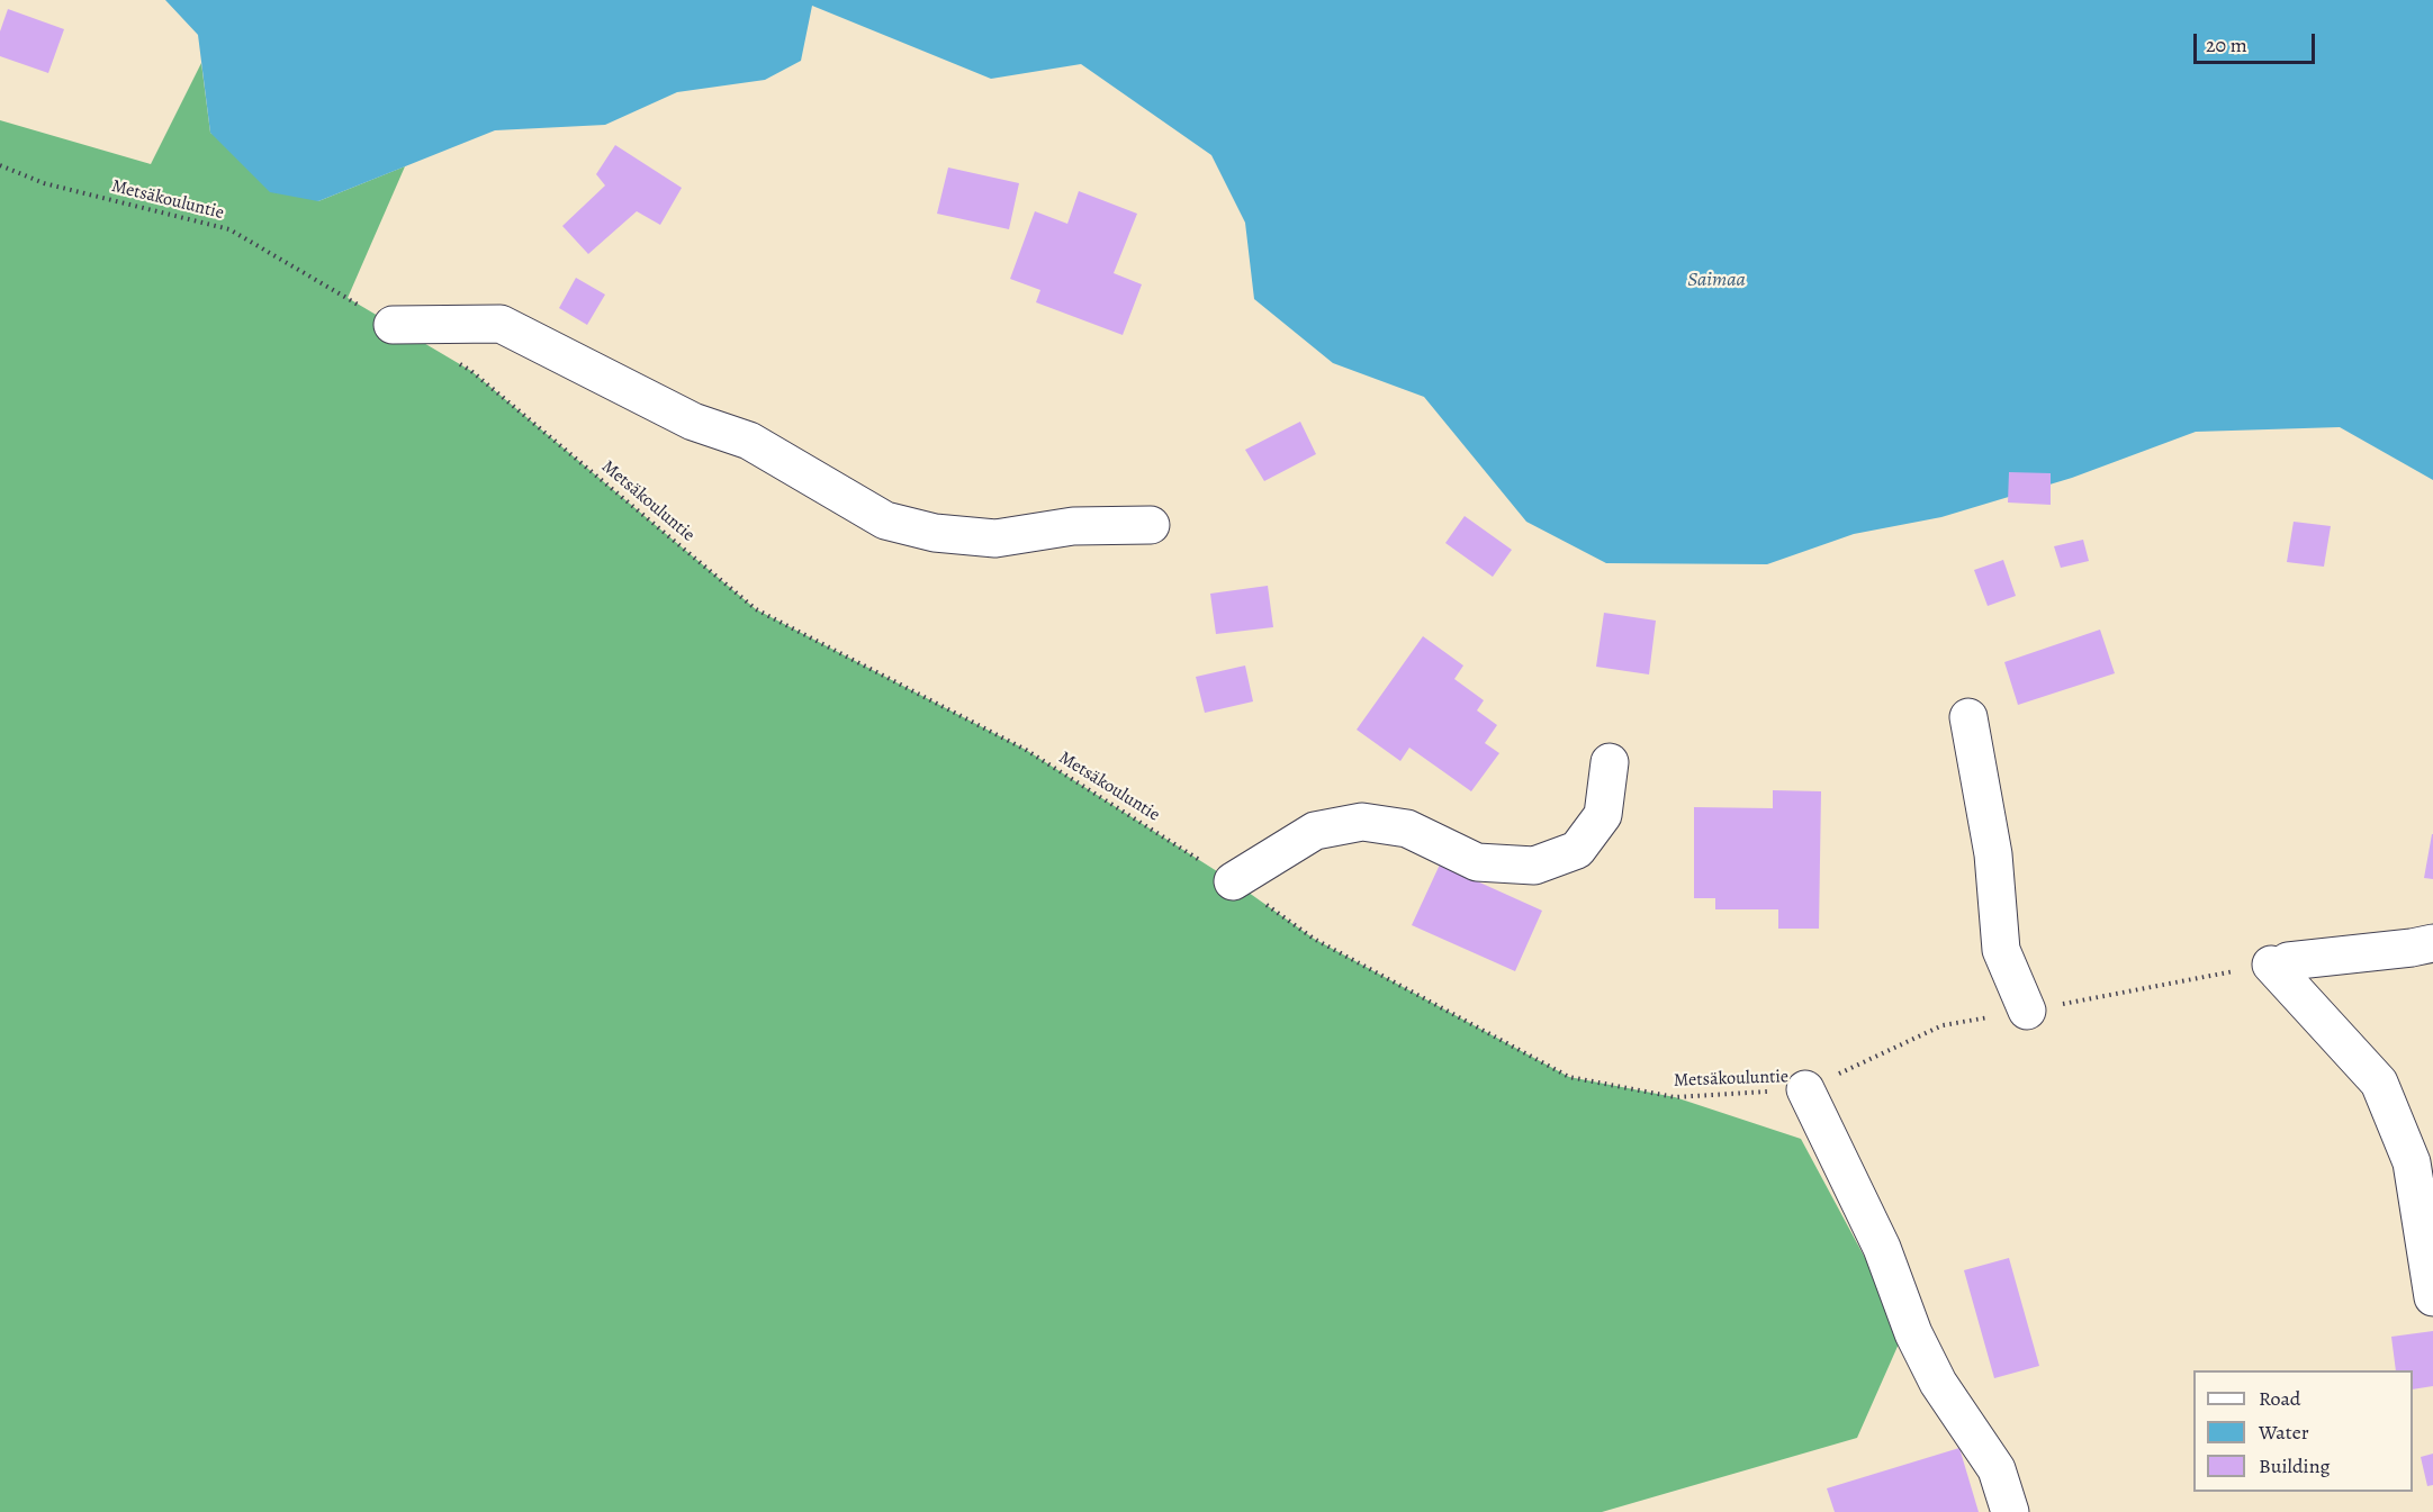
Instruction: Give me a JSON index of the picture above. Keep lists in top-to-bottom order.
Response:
{
  "streets": {
    "path": ["Metsäkouluntie"]
  },
  "water": ["Saimaa"],
  "legend": ["Road", "Water", "Building"],
  "scale_bar": "20 m"
}
